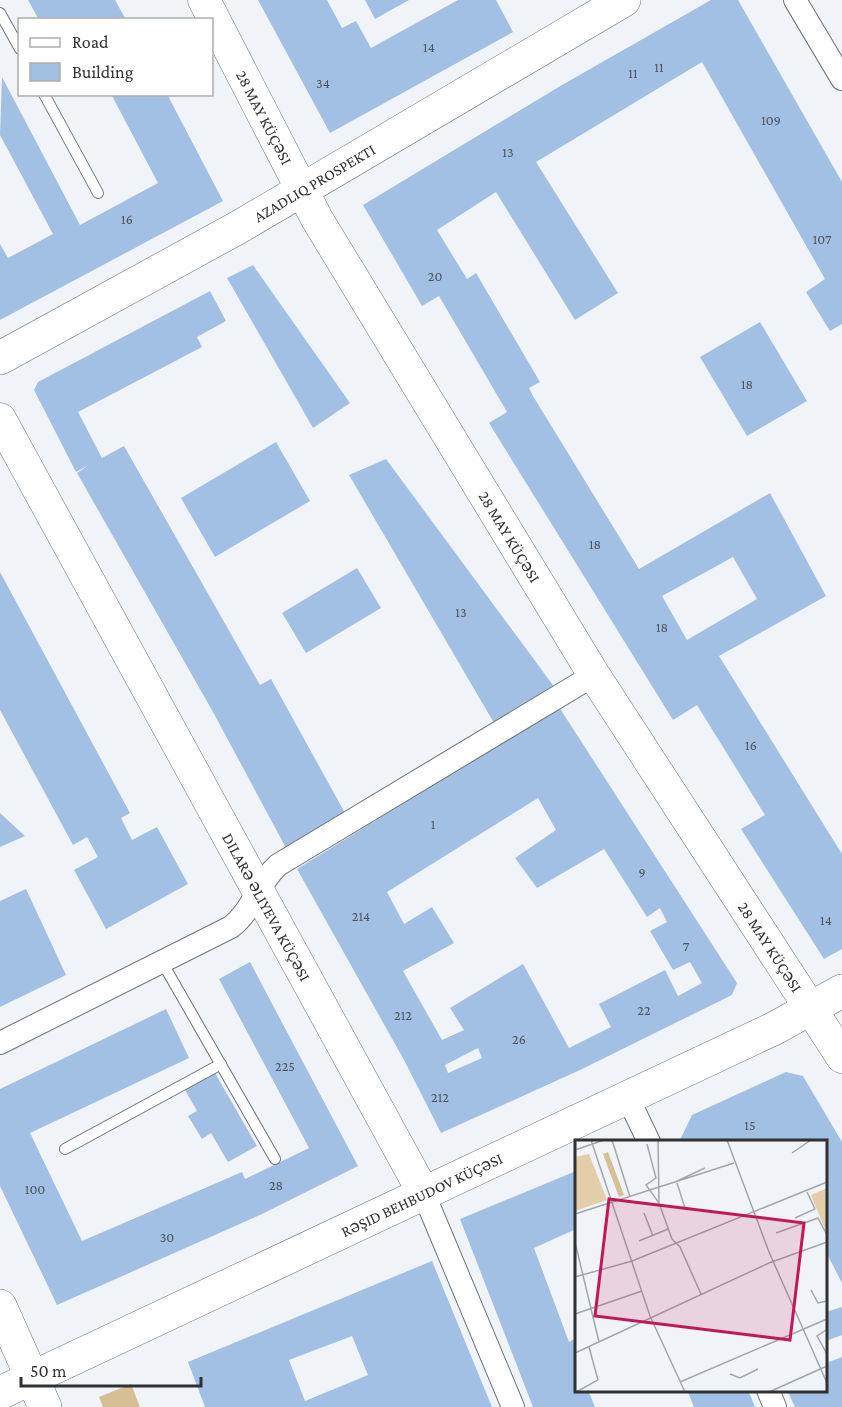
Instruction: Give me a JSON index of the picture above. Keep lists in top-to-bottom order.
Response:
{
  "streets": {
    "main road": ["28 MAY KÜÇƏSI", "DILARƏ ƏLIYEVA KÜÇƏSI", "RƏŞID BEHBUDOV KÜÇƏSI"]
  },
  "crossings": [
    ["28 MAY KÜÇƏSI", "RƏŞID BEHBUDOV KÜÇƏSI"],
    ["DILARƏ ƏLIYEVA KÜÇƏSI", "RƏŞID BEHBUDOV KÜÇƏSI"]
  ],
  "house_numbers": [
    "14",
    "11",
    "11",
    "34",
    "109",
    "13",
    "16",
    "107",
    "20",
    "18",
    "18",
    "13",
    "18",
    "16",
    "1",
    "9",
    "214",
    "14",
    "7",
    "22",
    "212",
    "26",
    "225",
    "212",
    "15",
    "28",
    "100",
    "30"
  ],
  "legend": ["Road", "Building"],
  "scale_bar": "50 m"
}
